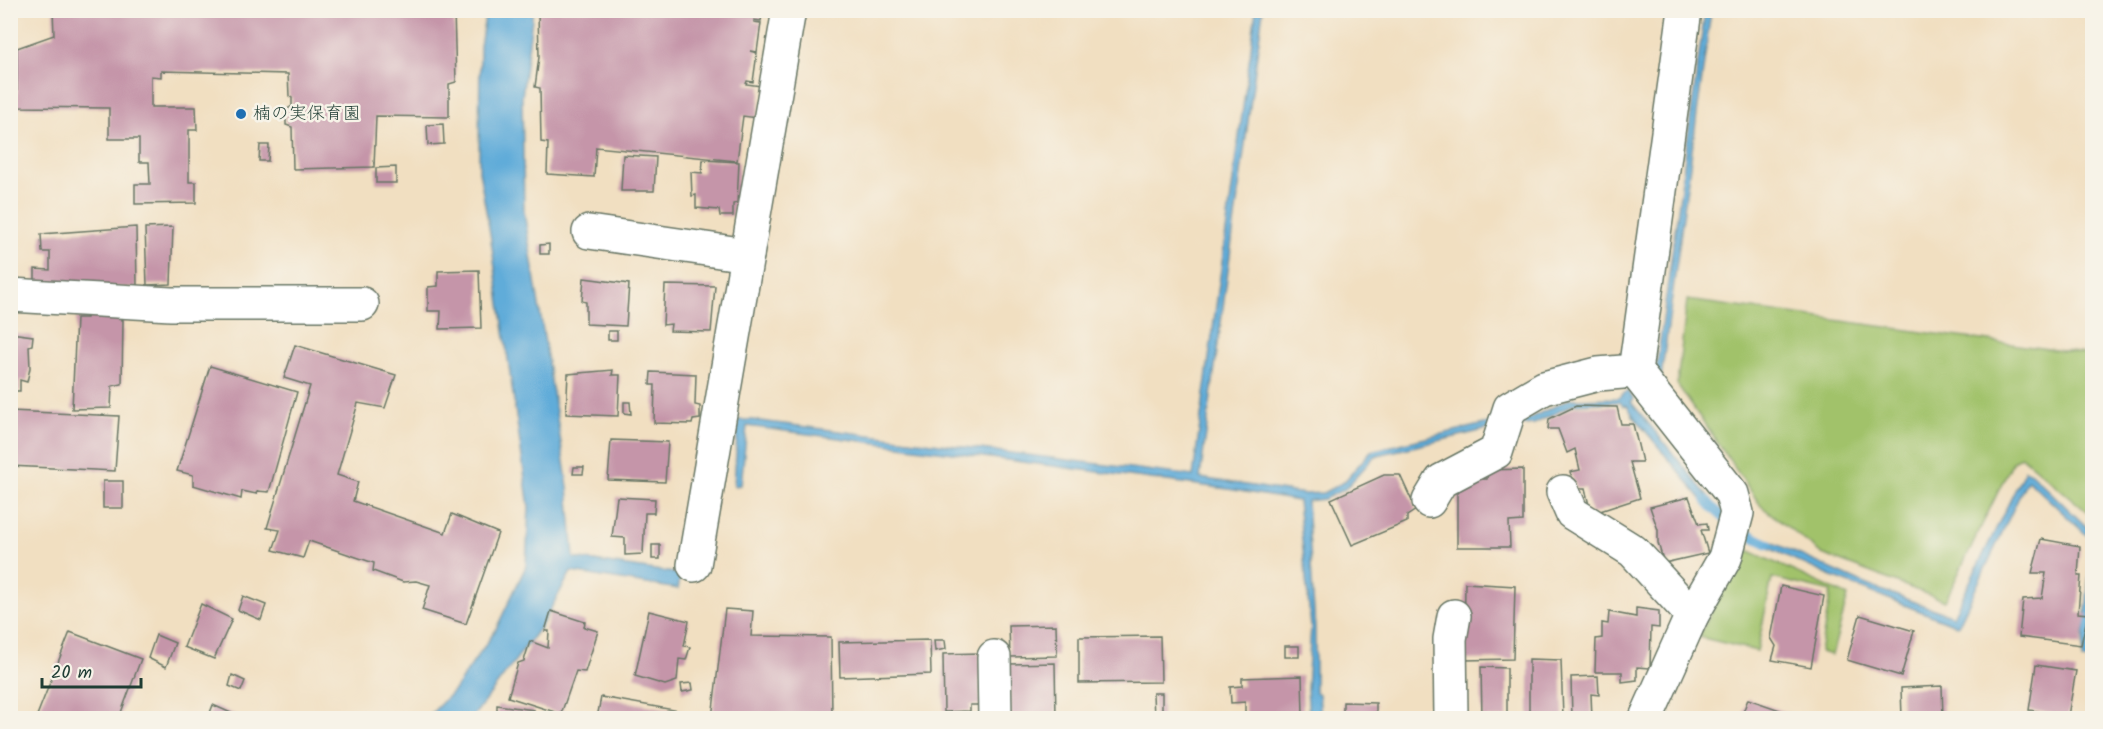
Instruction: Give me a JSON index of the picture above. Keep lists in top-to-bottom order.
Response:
{
  "places": ["楠の実保育園"],
  "scale_bar": "20 m"
}
